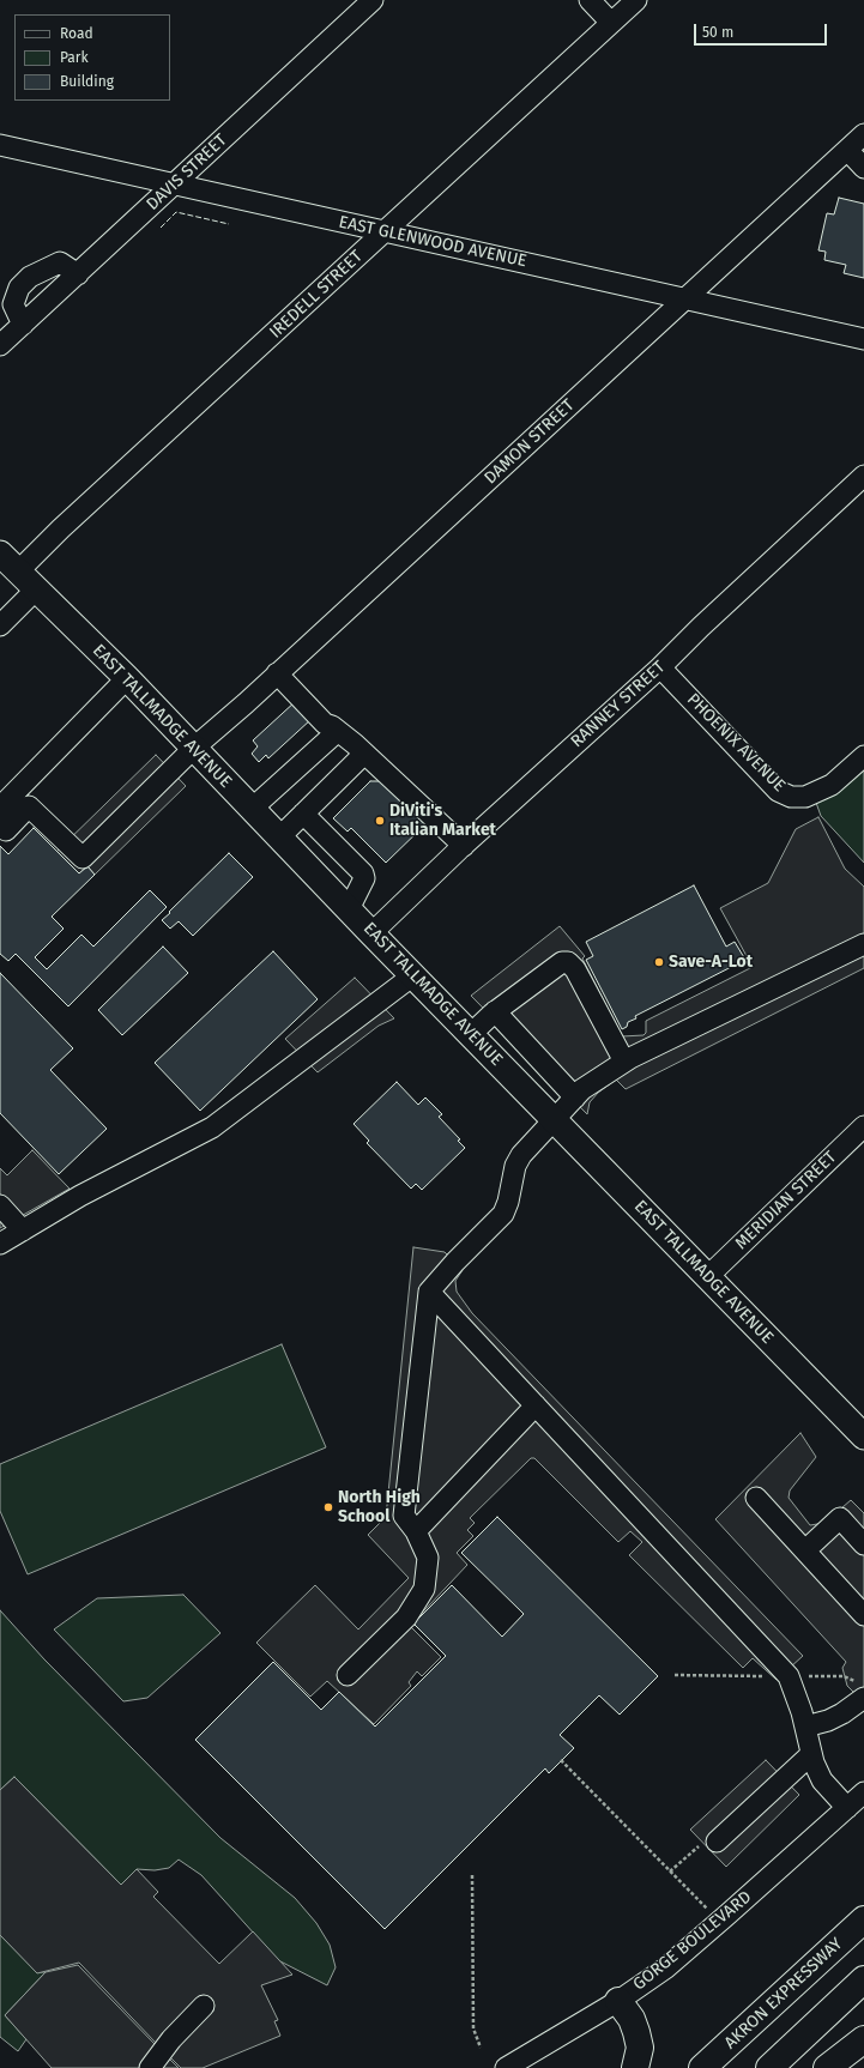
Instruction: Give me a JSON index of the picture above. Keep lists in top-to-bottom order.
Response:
{
  "streets": {
    "highway": ["AKRON EXPRESSWAY"],
    "main road": ["EAST TALLMADGE AVENUE"],
    "street": [
      "DAVIS STREET",
      "EAST GLENWOOD AVENUE",
      "IREDELL STREET",
      "DAMON STREET",
      "RANNEY STREET",
      "PHOENIX AVENUE",
      "MERIDIAN STREET",
      "GORGE BOULEVARD"
    ]
  },
  "crossings": [
    ["DAVIS STREET", "EAST GLENWOOD AVENUE"],
    ["EAST GLENWOOD AVENUE", "IREDELL STREET"],
    ["EAST GLENWOOD AVENUE", "DAMON STREET"],
    ["IREDELL STREET", "EAST TALLMADGE AVENUE"],
    ["DAMON STREET", "EAST TALLMADGE AVENUE"],
    ["RANNEY STREET", "EAST TALLMADGE AVENUE"],
    ["RANNEY STREET", "PHOENIX AVENUE"],
    ["EAST TALLMADGE AVENUE", "MERIDIAN STREET"]
  ],
  "places": ["DiViti's Italian Market", "Save-A-Lot", "North High School"],
  "legend": ["Road", "Park", "Building"],
  "scale_bar": "50 m"
}
